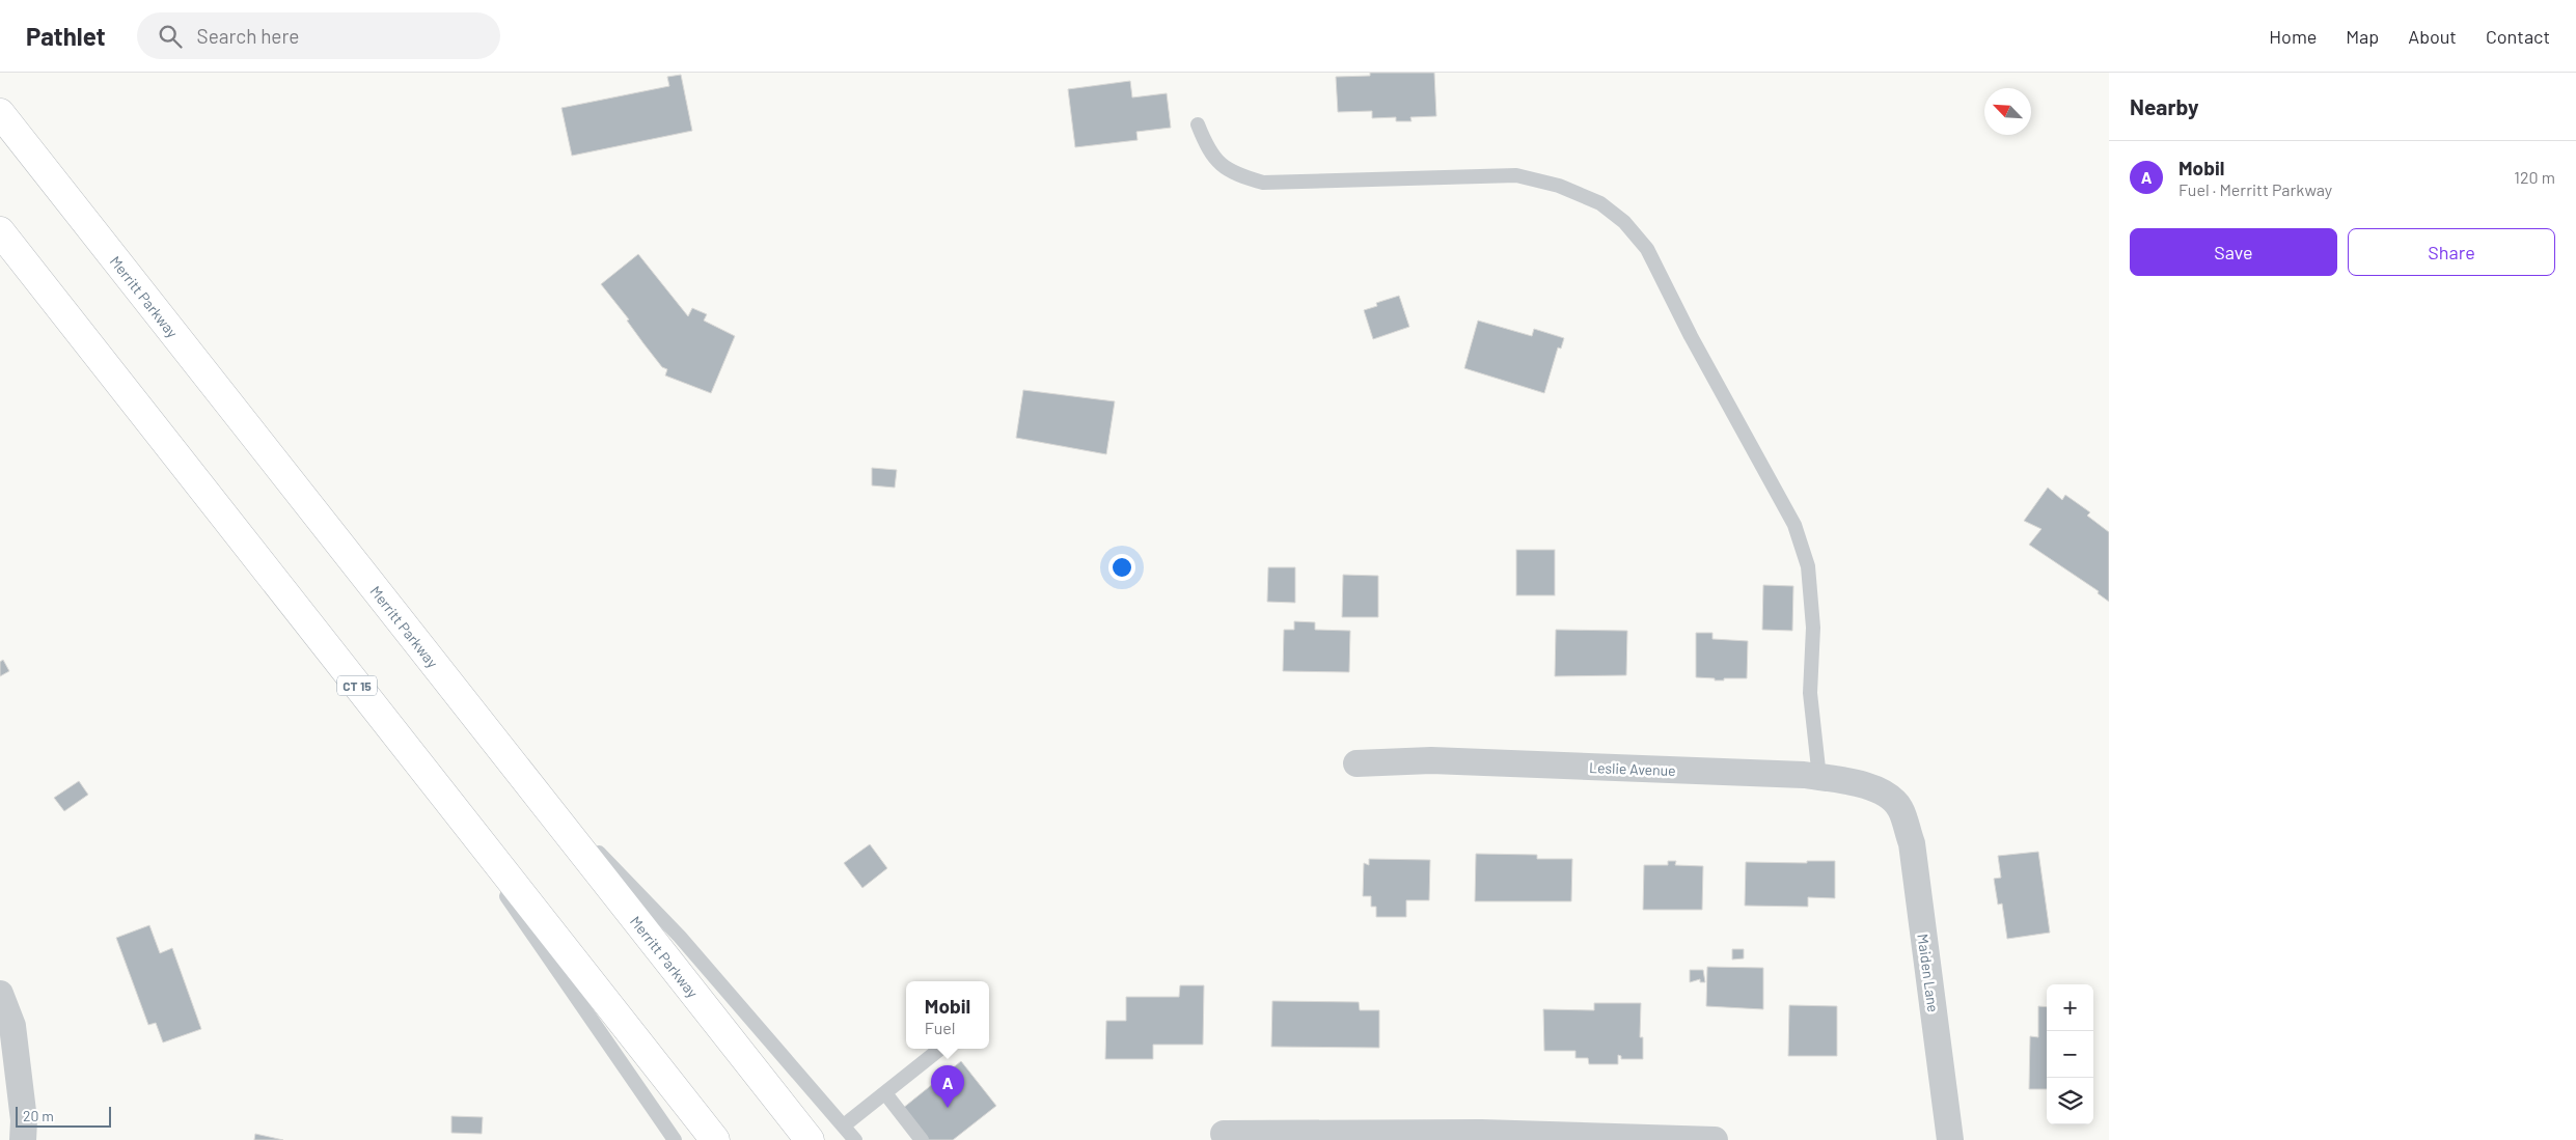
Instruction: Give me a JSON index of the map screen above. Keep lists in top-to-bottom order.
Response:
{
  "streets": {
    "highway": ["Merritt Parkway", "CT 15"],
    "street": ["Leslie Avenue", "Maiden Lane"]
  },
  "crossings": [
    ["Leslie Avenue", "Maiden Lane"]
  ],
  "scale_bar": "20 m",
  "north": "top left",
  "page": {
    "header": "Pathlet",
    "search": "Search here",
    "nav": [
      "Home",
      "Map",
      "About",
      "Contact"
    ],
    "heading": "Nearby",
    "list": [
      {
        "mark": "A",
        "name": "Mobil",
        "note": "Fuel · Merritt Parkway",
        "value": "120 m"
      }
    ],
    "buttons": ["Save", "Share"],
    "popup": ["Mobil", "Fuel"],
    "map_buttons": ["+", "−"],
    "pins": "A",
    "scale": "20 m"
  }
}
